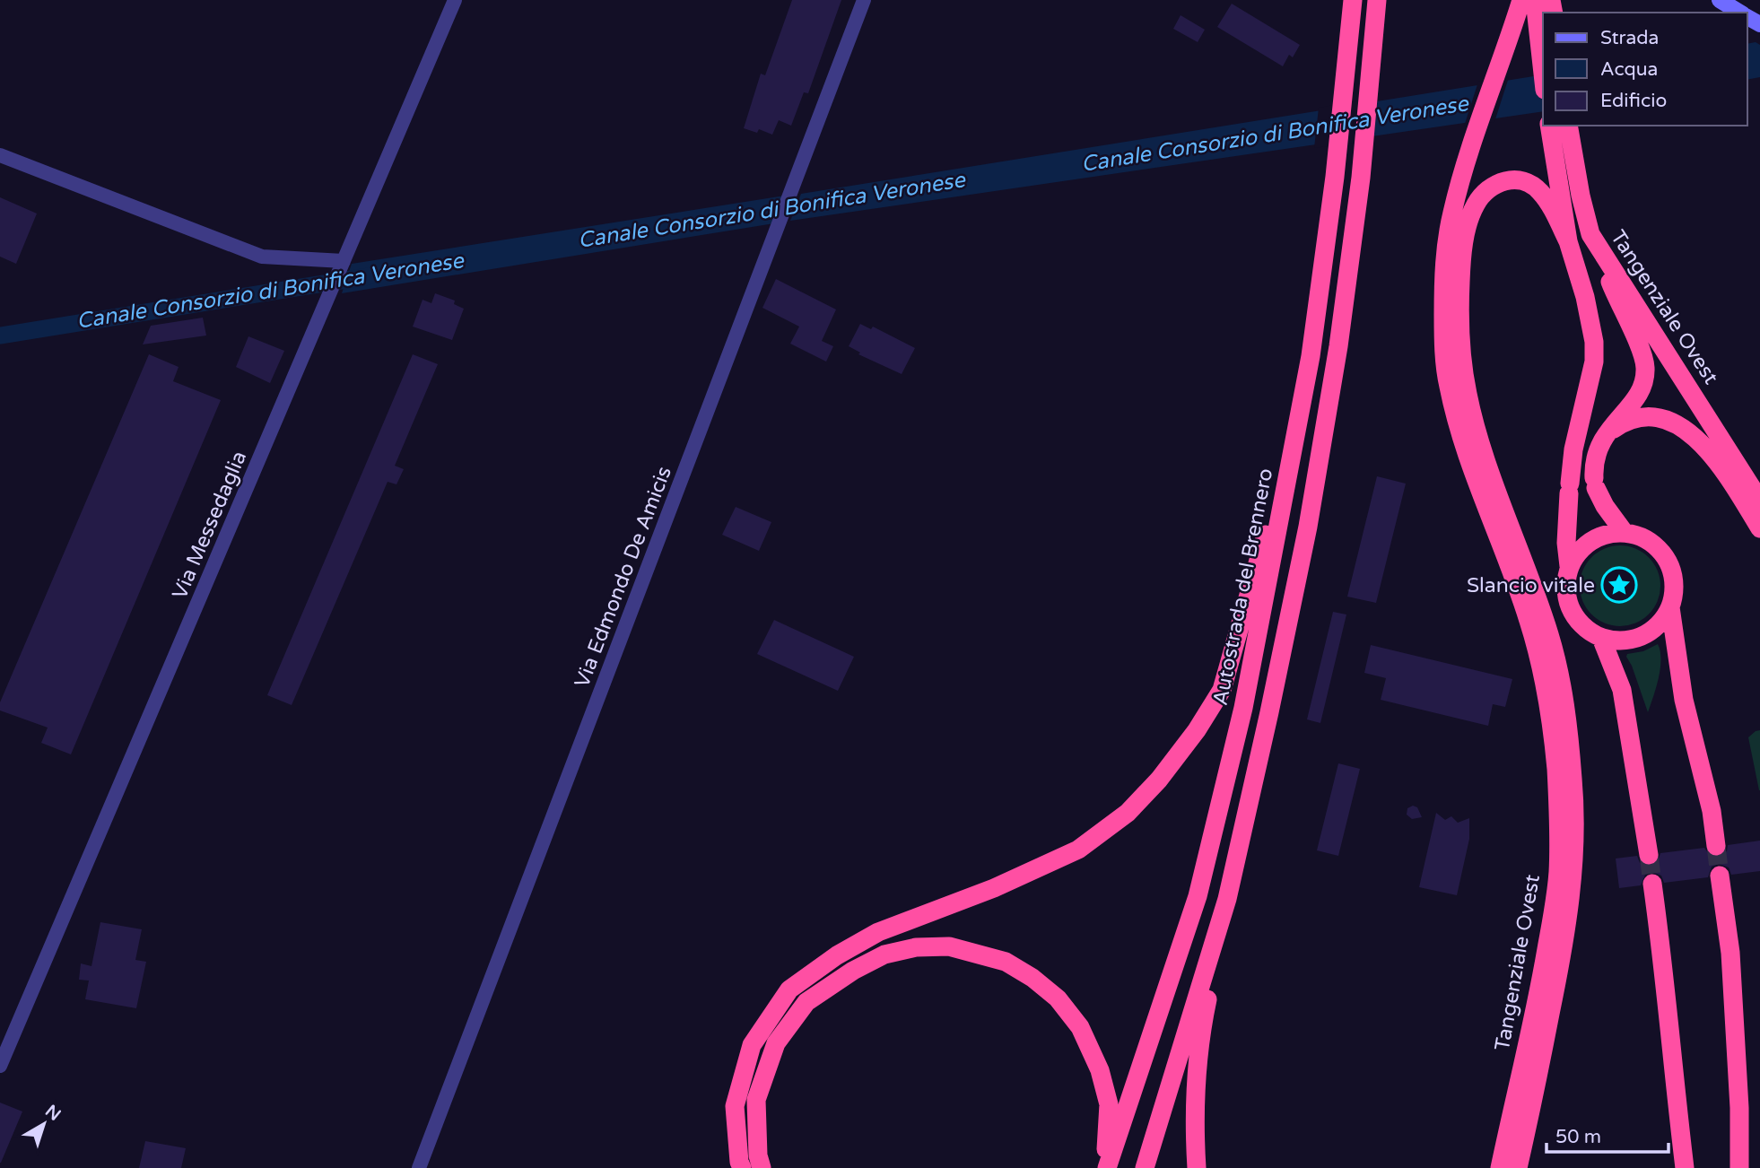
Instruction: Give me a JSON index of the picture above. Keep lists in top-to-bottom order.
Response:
{
  "streets": {
    "highway": ["Tangenziale Ovest", "Autostrada del Brennero"],
    "street": ["Via Messedaglia", "Via Edmondo De Amicis"]
  },
  "water": ["Canale Consorzio di Bonifica Veronese"],
  "places": {
    "place": ["Slancio vitale"]
  },
  "legend": ["Strada", "Acqua", "Edificio"],
  "scale_bar": "50 m",
  "north": "top right"
}
